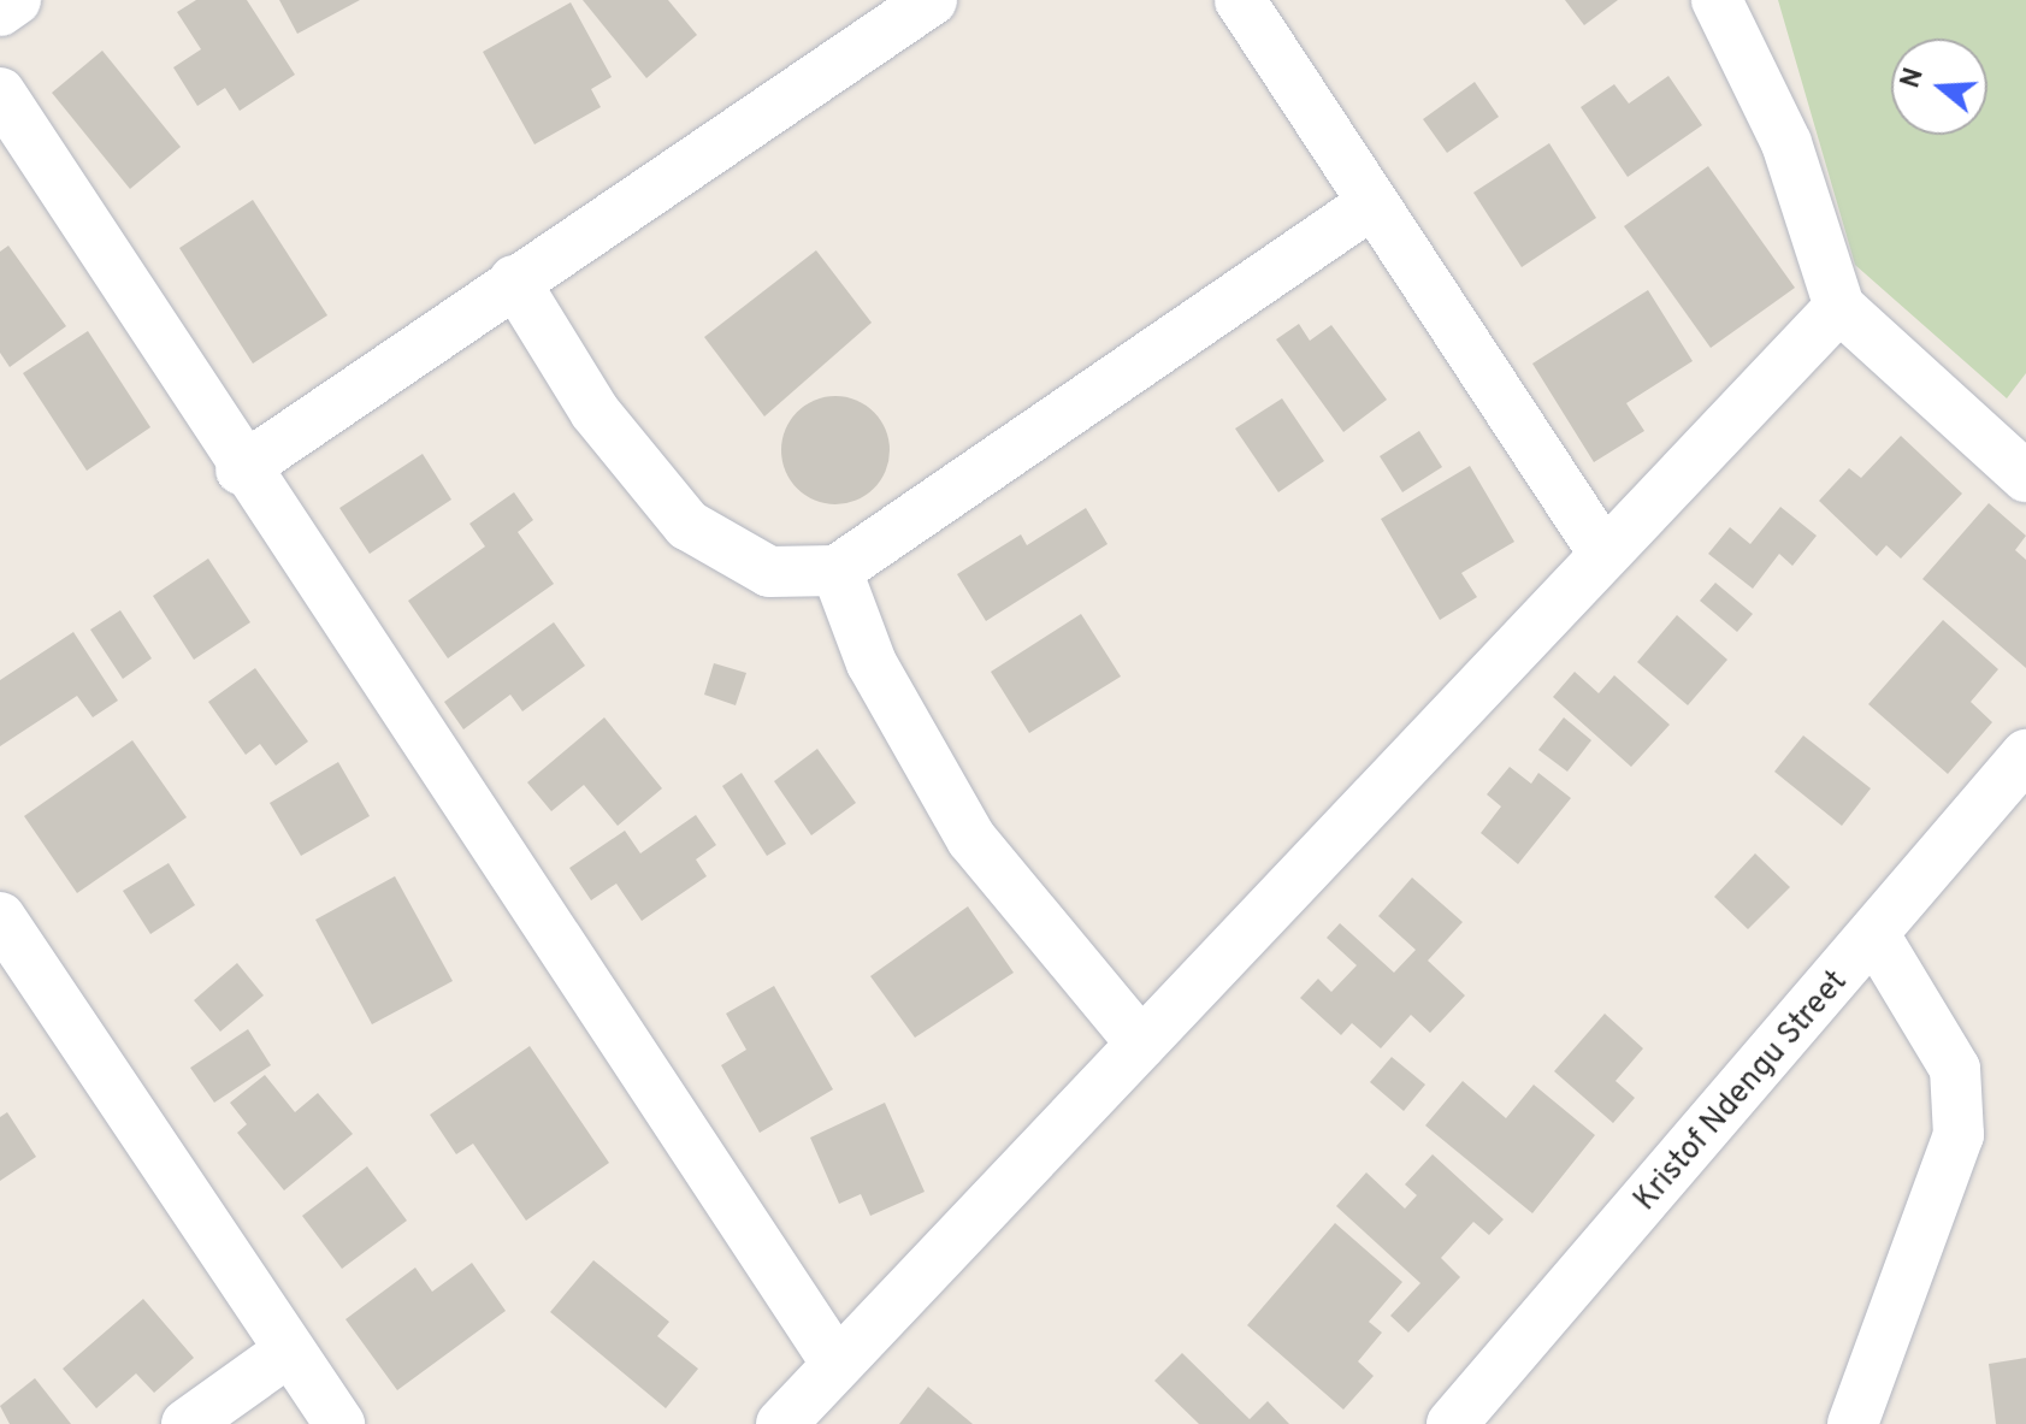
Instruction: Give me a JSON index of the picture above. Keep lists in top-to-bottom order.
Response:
{
  "streets": {
    "street": ["Kristof Ndengu Street"]
  },
  "north": "left"
}
